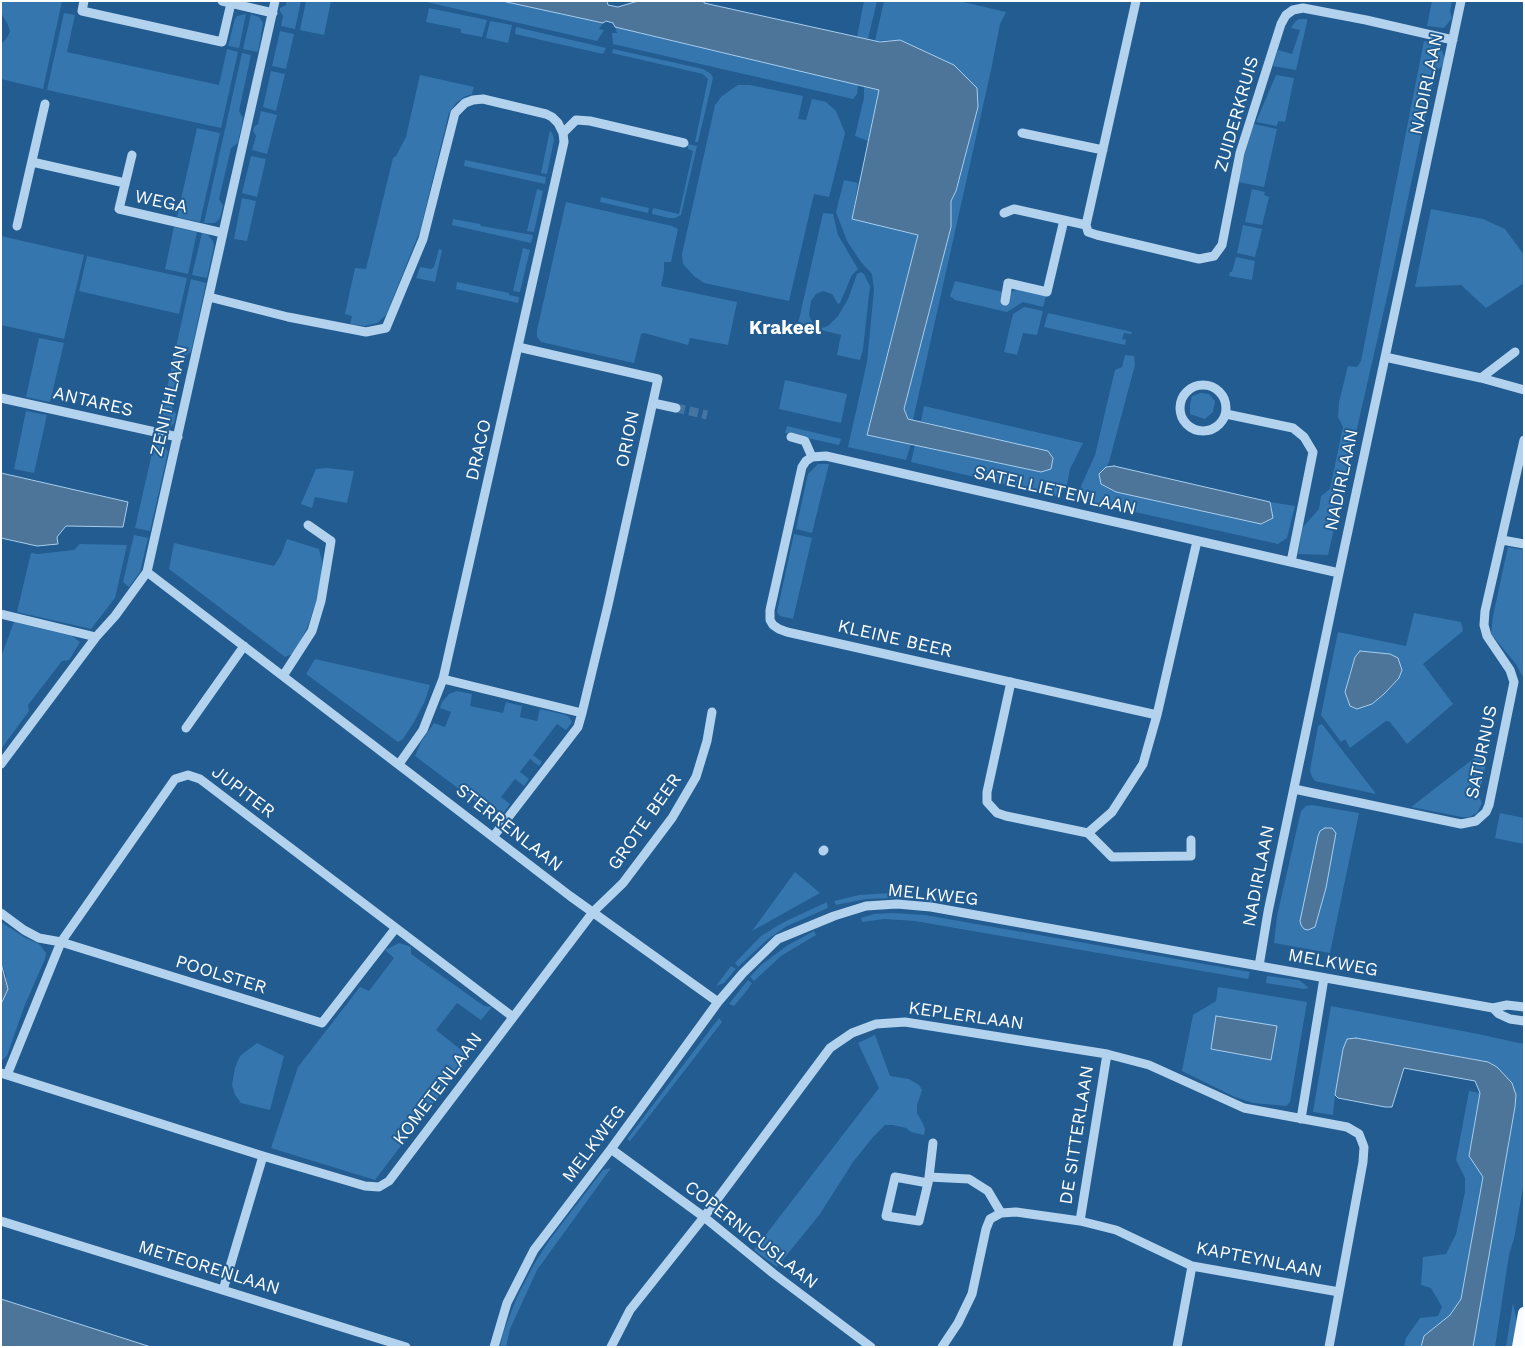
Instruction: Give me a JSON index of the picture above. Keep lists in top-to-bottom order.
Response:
{
  "streets": {
    "street": [
      "NADIRLAAN",
      "ZUIDERKRUIS",
      "WEGA",
      "ZENITHLAAN",
      "ANTARES",
      "ORION",
      "DRACO",
      "SATELLIETENLAAN",
      "KLEINE BEER",
      "SATURNUS",
      "JUPITER",
      "GROTE BEER",
      "STERRENLAAN",
      "MELKWEG",
      "POOLSTER",
      "KEPLERLAAN",
      "KOMETENLAAN",
      "DE SITTERLAAN",
      "COPERNICUSLAAN",
      "KAPTEYNLAAN",
      "METEORENLAAN"
    ]
  },
  "crossings": [
    ["NADIRLAAN", "ZUIDERKRUIS"],
    ["NADIRLAAN", "SATELLIETENLAAN"],
    ["NADIRLAAN", "SATURNUS"],
    ["NADIRLAAN", "MELKWEG"],
    ["WEGA", "ZENITHLAAN"],
    ["ZENITHLAAN", "ANTARES"],
    ["ZENITHLAAN", "STERRENLAAN"],
    ["ORION", "DRACO"],
    ["ORION", "STERRENLAAN"],
    ["DRACO", "STERRENLAAN"],
    ["SATELLIETENLAAN", "KLEINE BEER"],
    ["JUPITER", "POOLSTER"],
    ["JUPITER", "KOMETENLAAN"],
    ["GROTE BEER", "STERRENLAAN"],
    ["GROTE BEER", "KOMETENLAAN"],
    ["STERRENLAAN", "MELKWEG"],
    ["STERRENLAAN", "KOMETENLAAN"],
    ["MELKWEG", "COPERNICUSLAAN"],
    ["KEPLERLAAN", "DE SITTERLAAN"],
    ["KEPLERLAAN", "COPERNICUSLAAN"],
    ["KEPLERLAAN", "KAPTEYNLAAN"],
    ["DE SITTERLAAN", "KAPTEYNLAAN"]
  ],
  "districts": ["Krakeel"]
}
